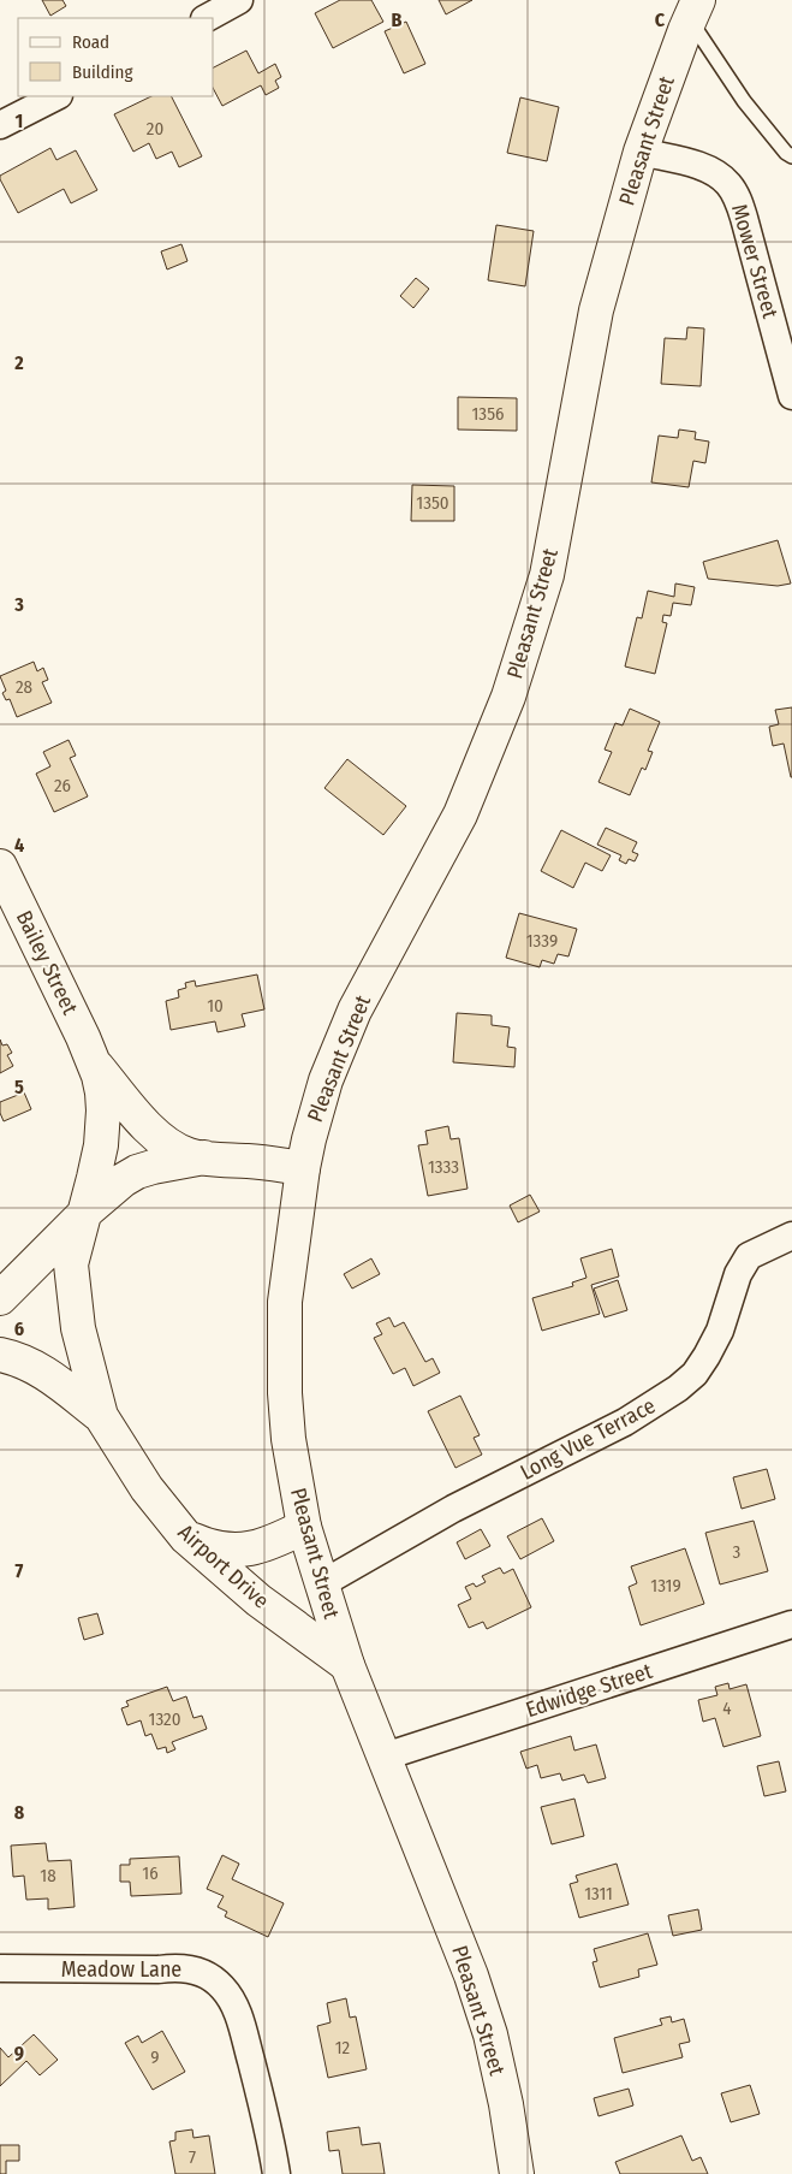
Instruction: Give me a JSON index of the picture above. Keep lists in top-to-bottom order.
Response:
{
  "streets": {
    "main road": ["Pleasant Street", "Bailey Street", "Airport Drive"],
    "street": [
      "Mower Street",
      "Long Vue Terrace",
      "Edwidge Street",
      "Meadow Lane"
    ]
  },
  "crossings": [
    ["Pleasant Street", "Mower Street"],
    ["Pleasant Street", "Bailey Street"],
    ["Pleasant Street", "Long Vue Terrace"],
    ["Pleasant Street", "Airport Drive"],
    ["Pleasant Street", "Edwidge Street"],
    ["Bailey Street", "Airport Drive"]
  ],
  "house_numbers": [
    "20",
    "1356",
    "1350",
    "28",
    "26",
    "1339",
    "10",
    "1333",
    "3",
    "1319",
    "4",
    "1320",
    "16",
    "18",
    "1311",
    "12",
    "9",
    "7"
  ],
  "legend": ["Road", "Building"],
  "grid": {
    "columns": ["B", "C"],
    "rows": [
      "1",
      "2",
      "3",
      "4",
      "5",
      "6",
      "7",
      "8",
      "9"
    ]
  }
}
